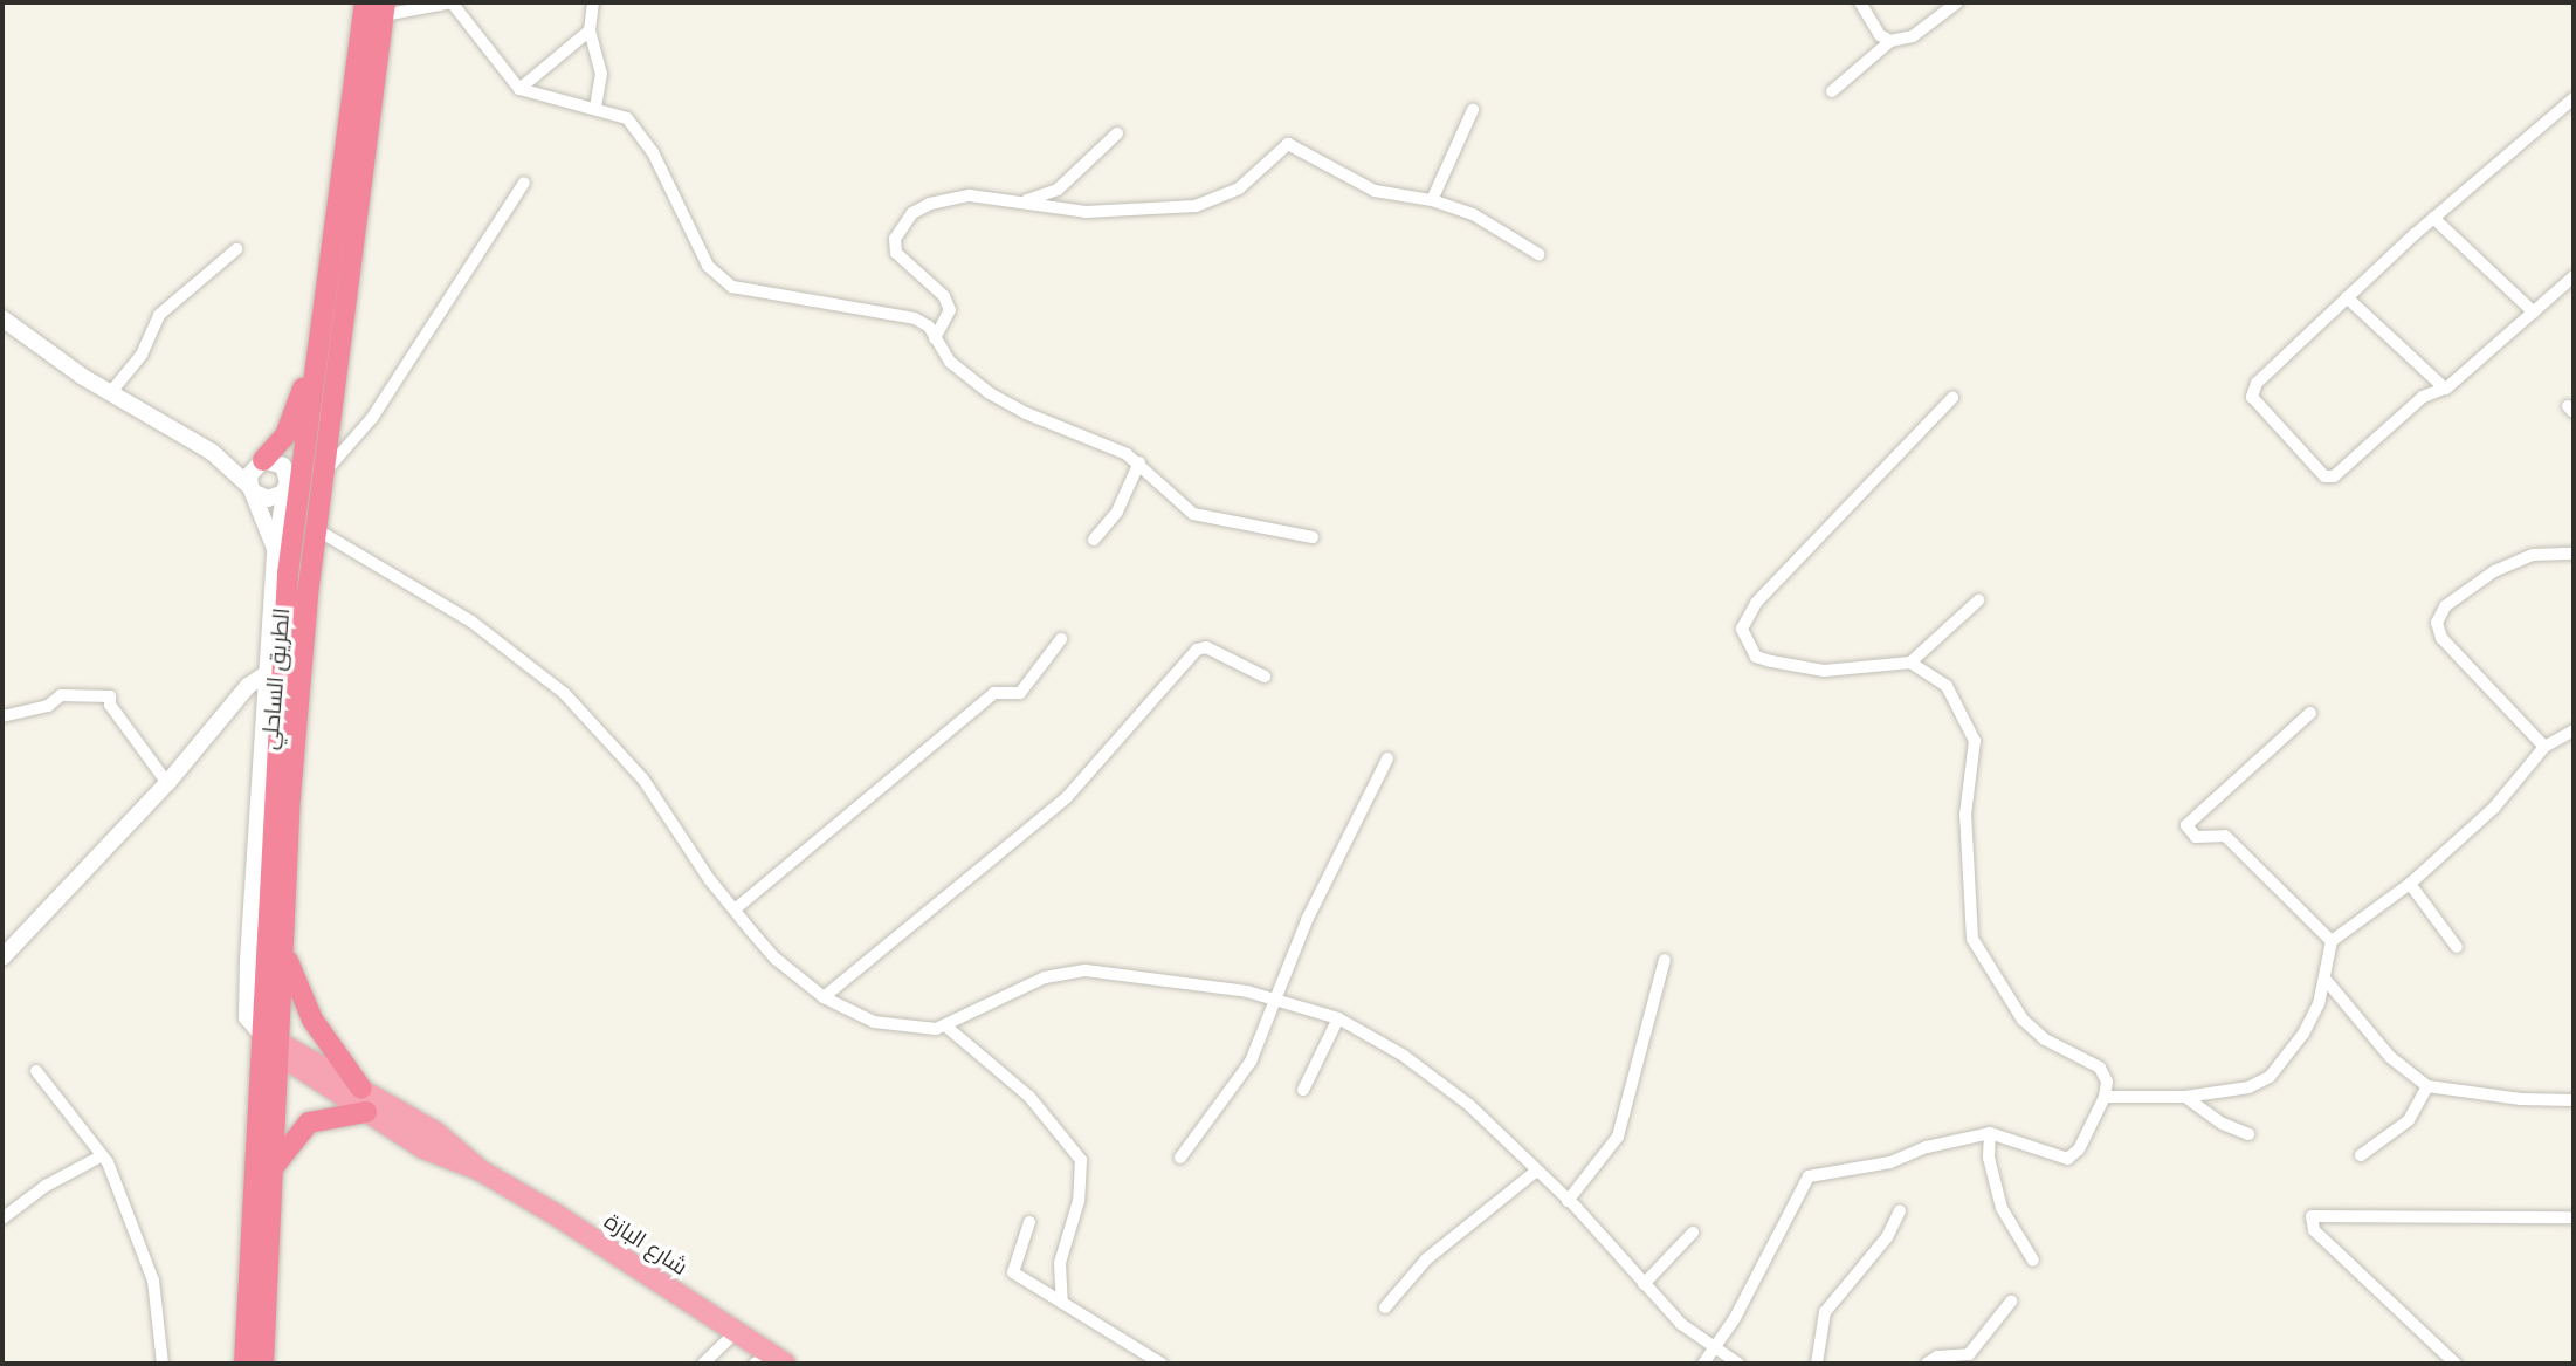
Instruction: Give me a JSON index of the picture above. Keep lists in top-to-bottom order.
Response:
{
  "streets": {
    "highway": ["الطريق الساحلي"],
    "main road": ["شارع البازة"]
  },
  "crossings": [
    ["الطريق الساحلي", "شارع البازة"]
  ]
}
